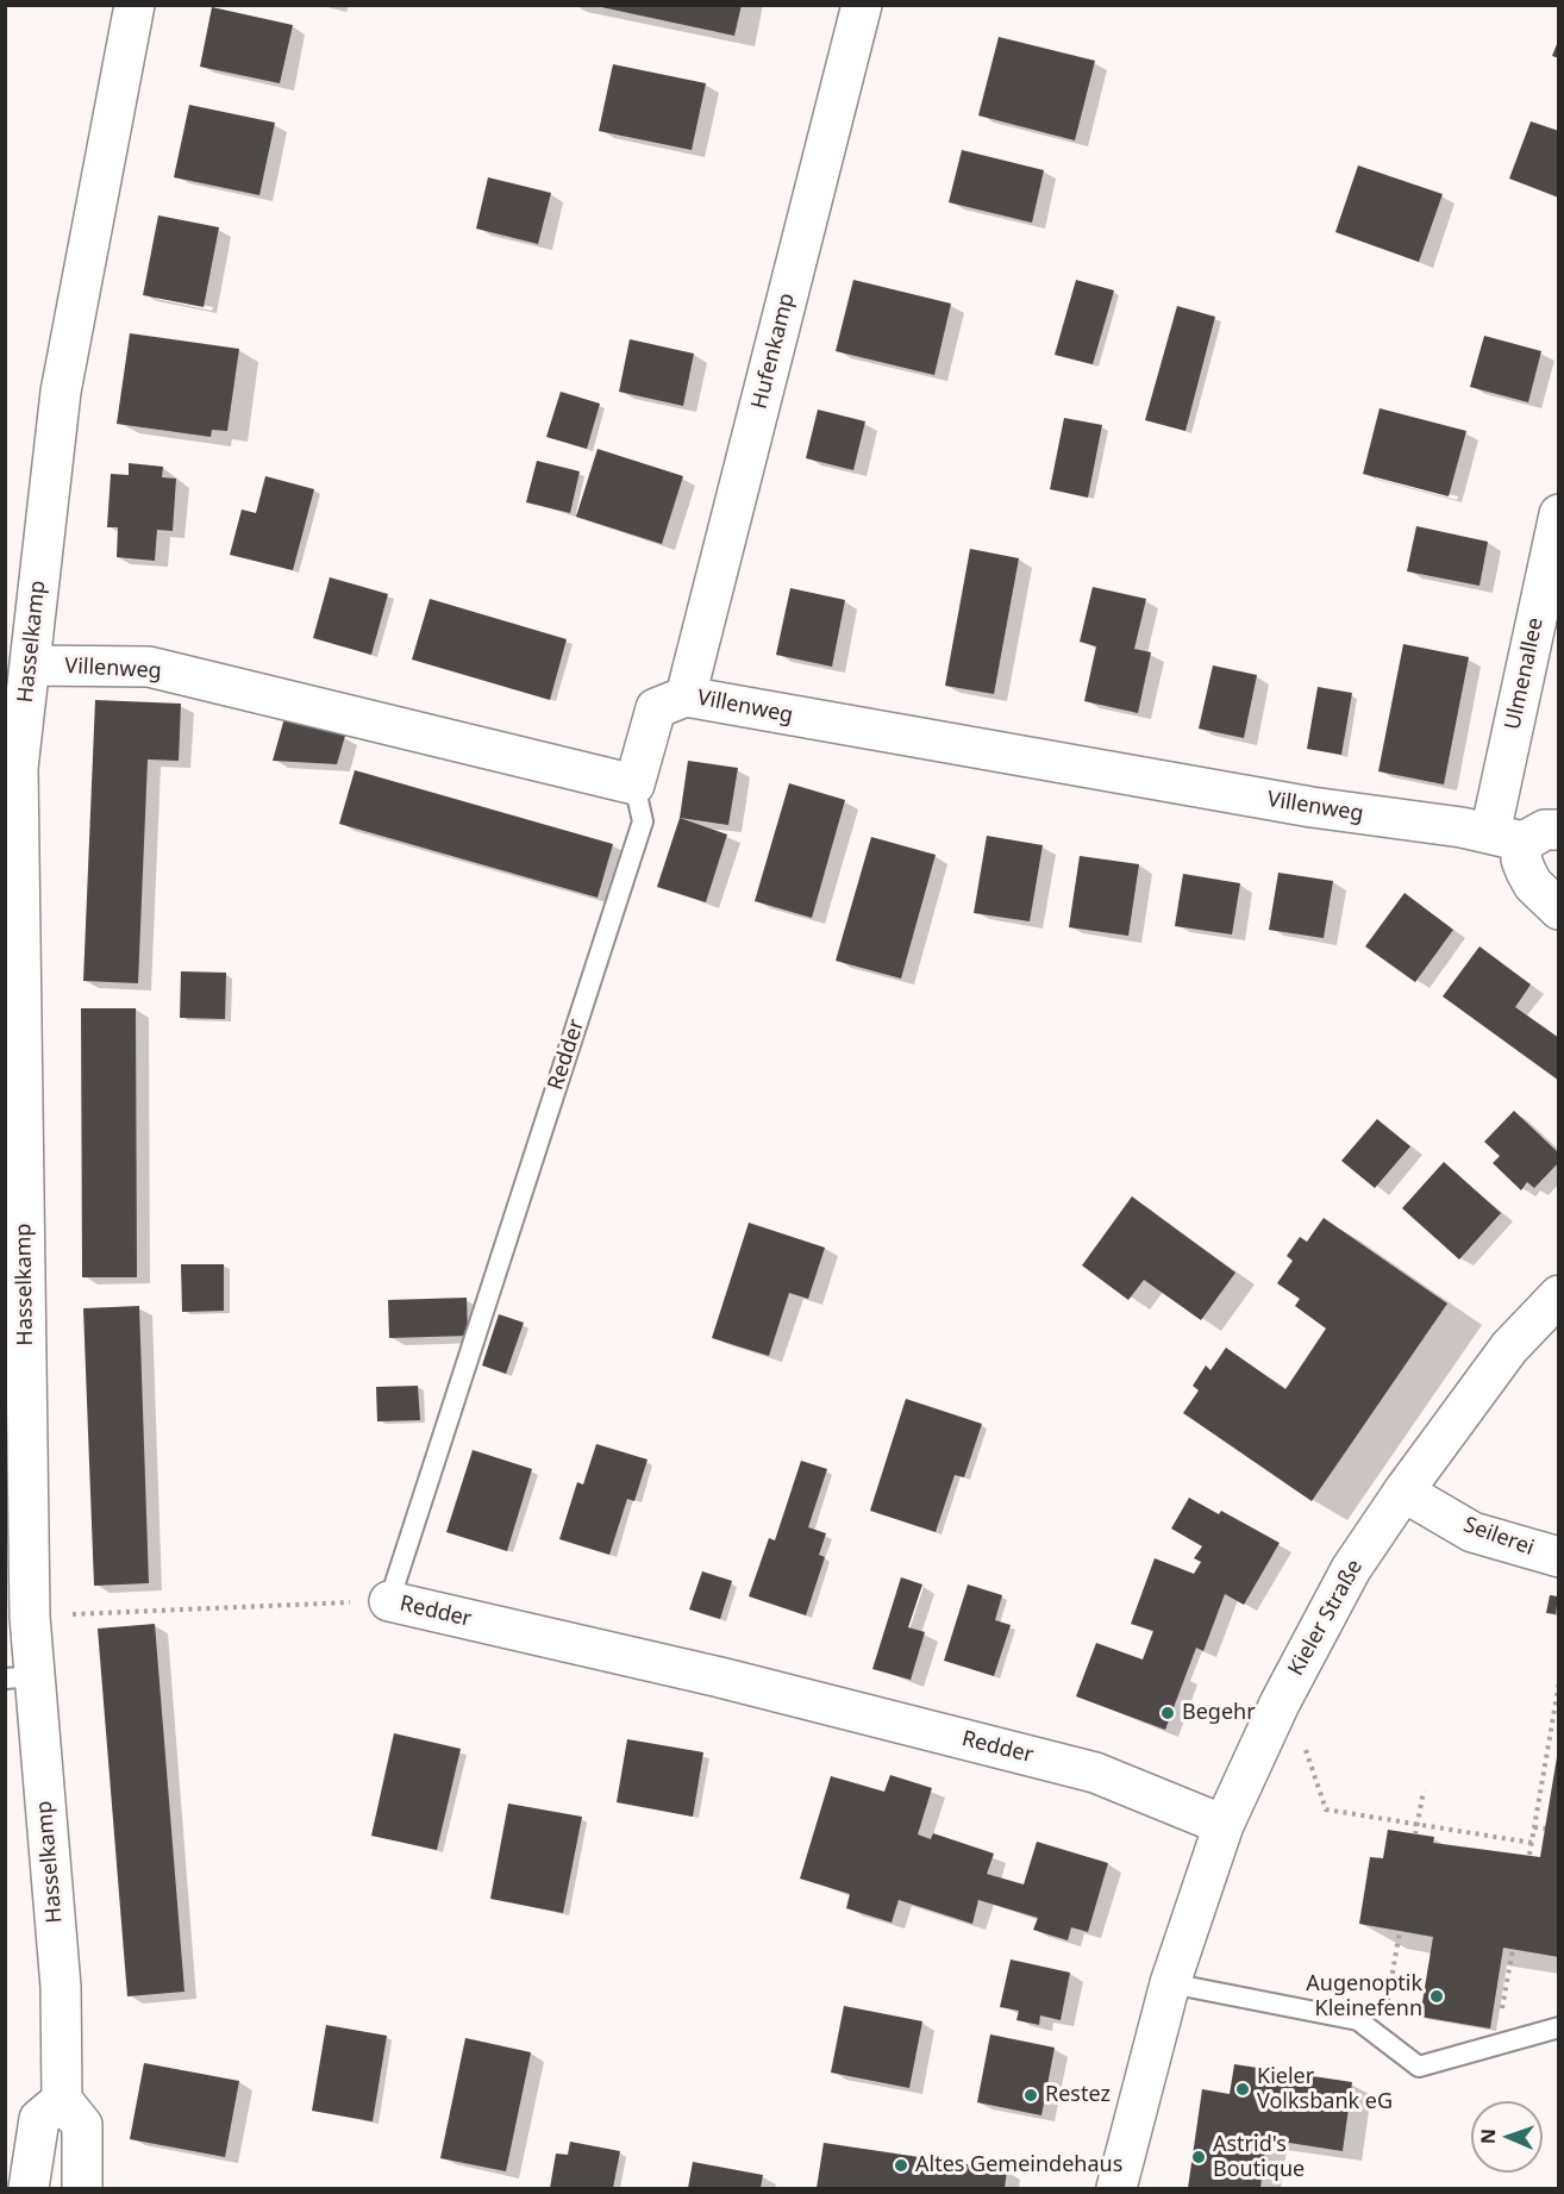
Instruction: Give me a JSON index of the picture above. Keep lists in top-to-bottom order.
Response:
{
  "streets": {
    "street": [
      "Hufenkamp",
      "Hasselkamp",
      "Villenweg",
      "Ulmenallee",
      "Redder",
      "Seilerei",
      "Kieler Straße"
    ]
  },
  "crossings": [
    ["Hufenkamp", "Villenweg"],
    ["Hasselkamp", "Villenweg"],
    ["Villenweg", "Ulmenallee"],
    ["Villenweg", "Redder"],
    ["Redder", "Kieler Straße"],
    ["Seilerei", "Kieler Straße"]
  ],
  "places": [
    "Begehr",
    "Augenoptik Kleinefenn",
    "Kieler Volksbank eG",
    "Restez",
    "Astrid's Boutique",
    "Altes Gemeindehaus"
  ],
  "north": "left"
}
